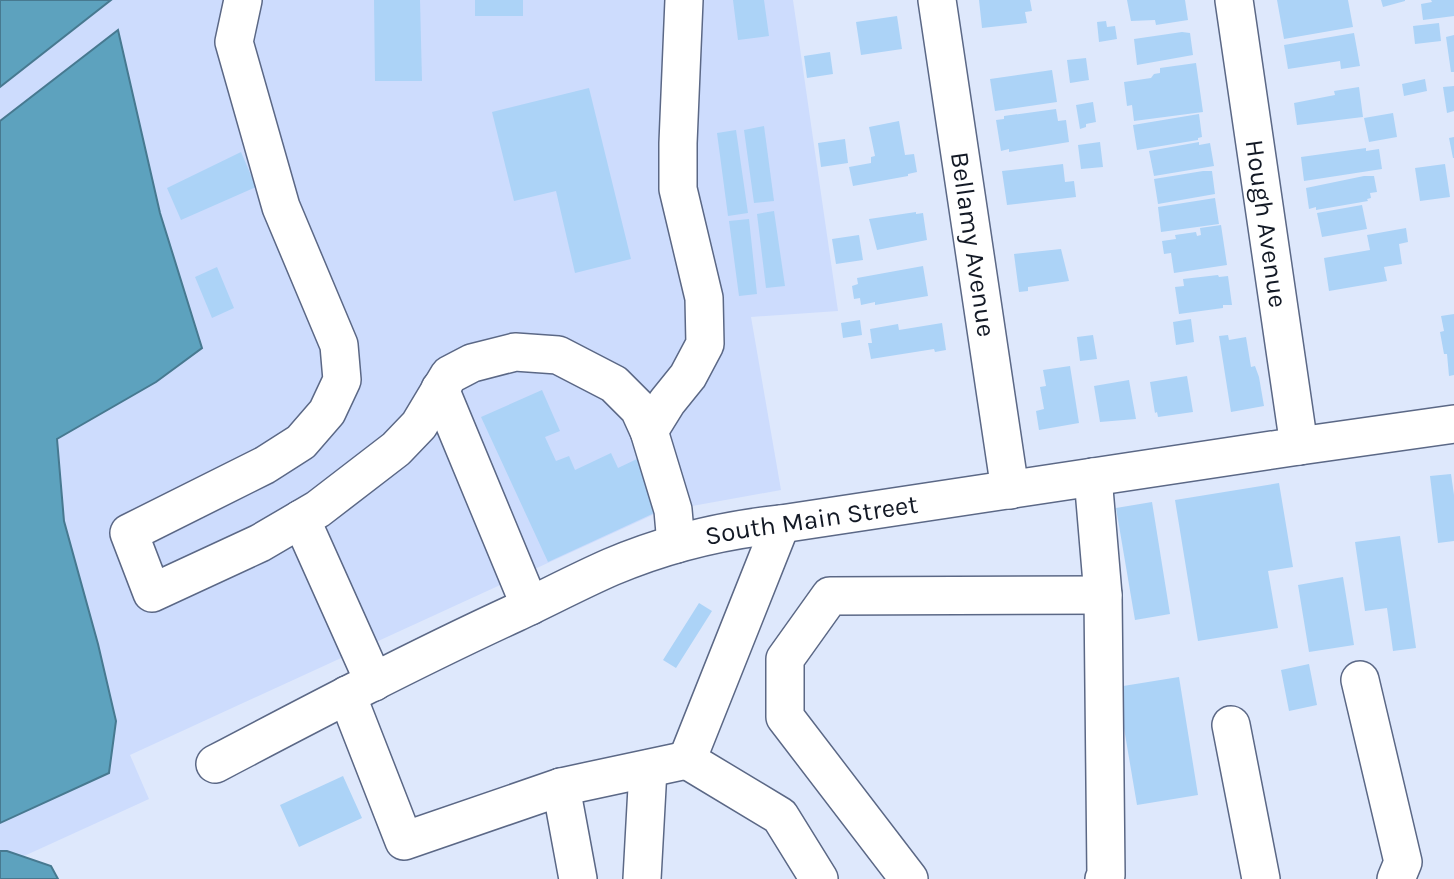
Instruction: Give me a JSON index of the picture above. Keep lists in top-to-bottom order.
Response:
{
  "streets": {
    "street": ["Hough Avenue", "Bellamy Avenue", "South Main Street"]
  },
  "crossings": [
    ["Hough Avenue", "South Main Street"],
    ["Bellamy Avenue", "South Main Street"]
  ]
}
